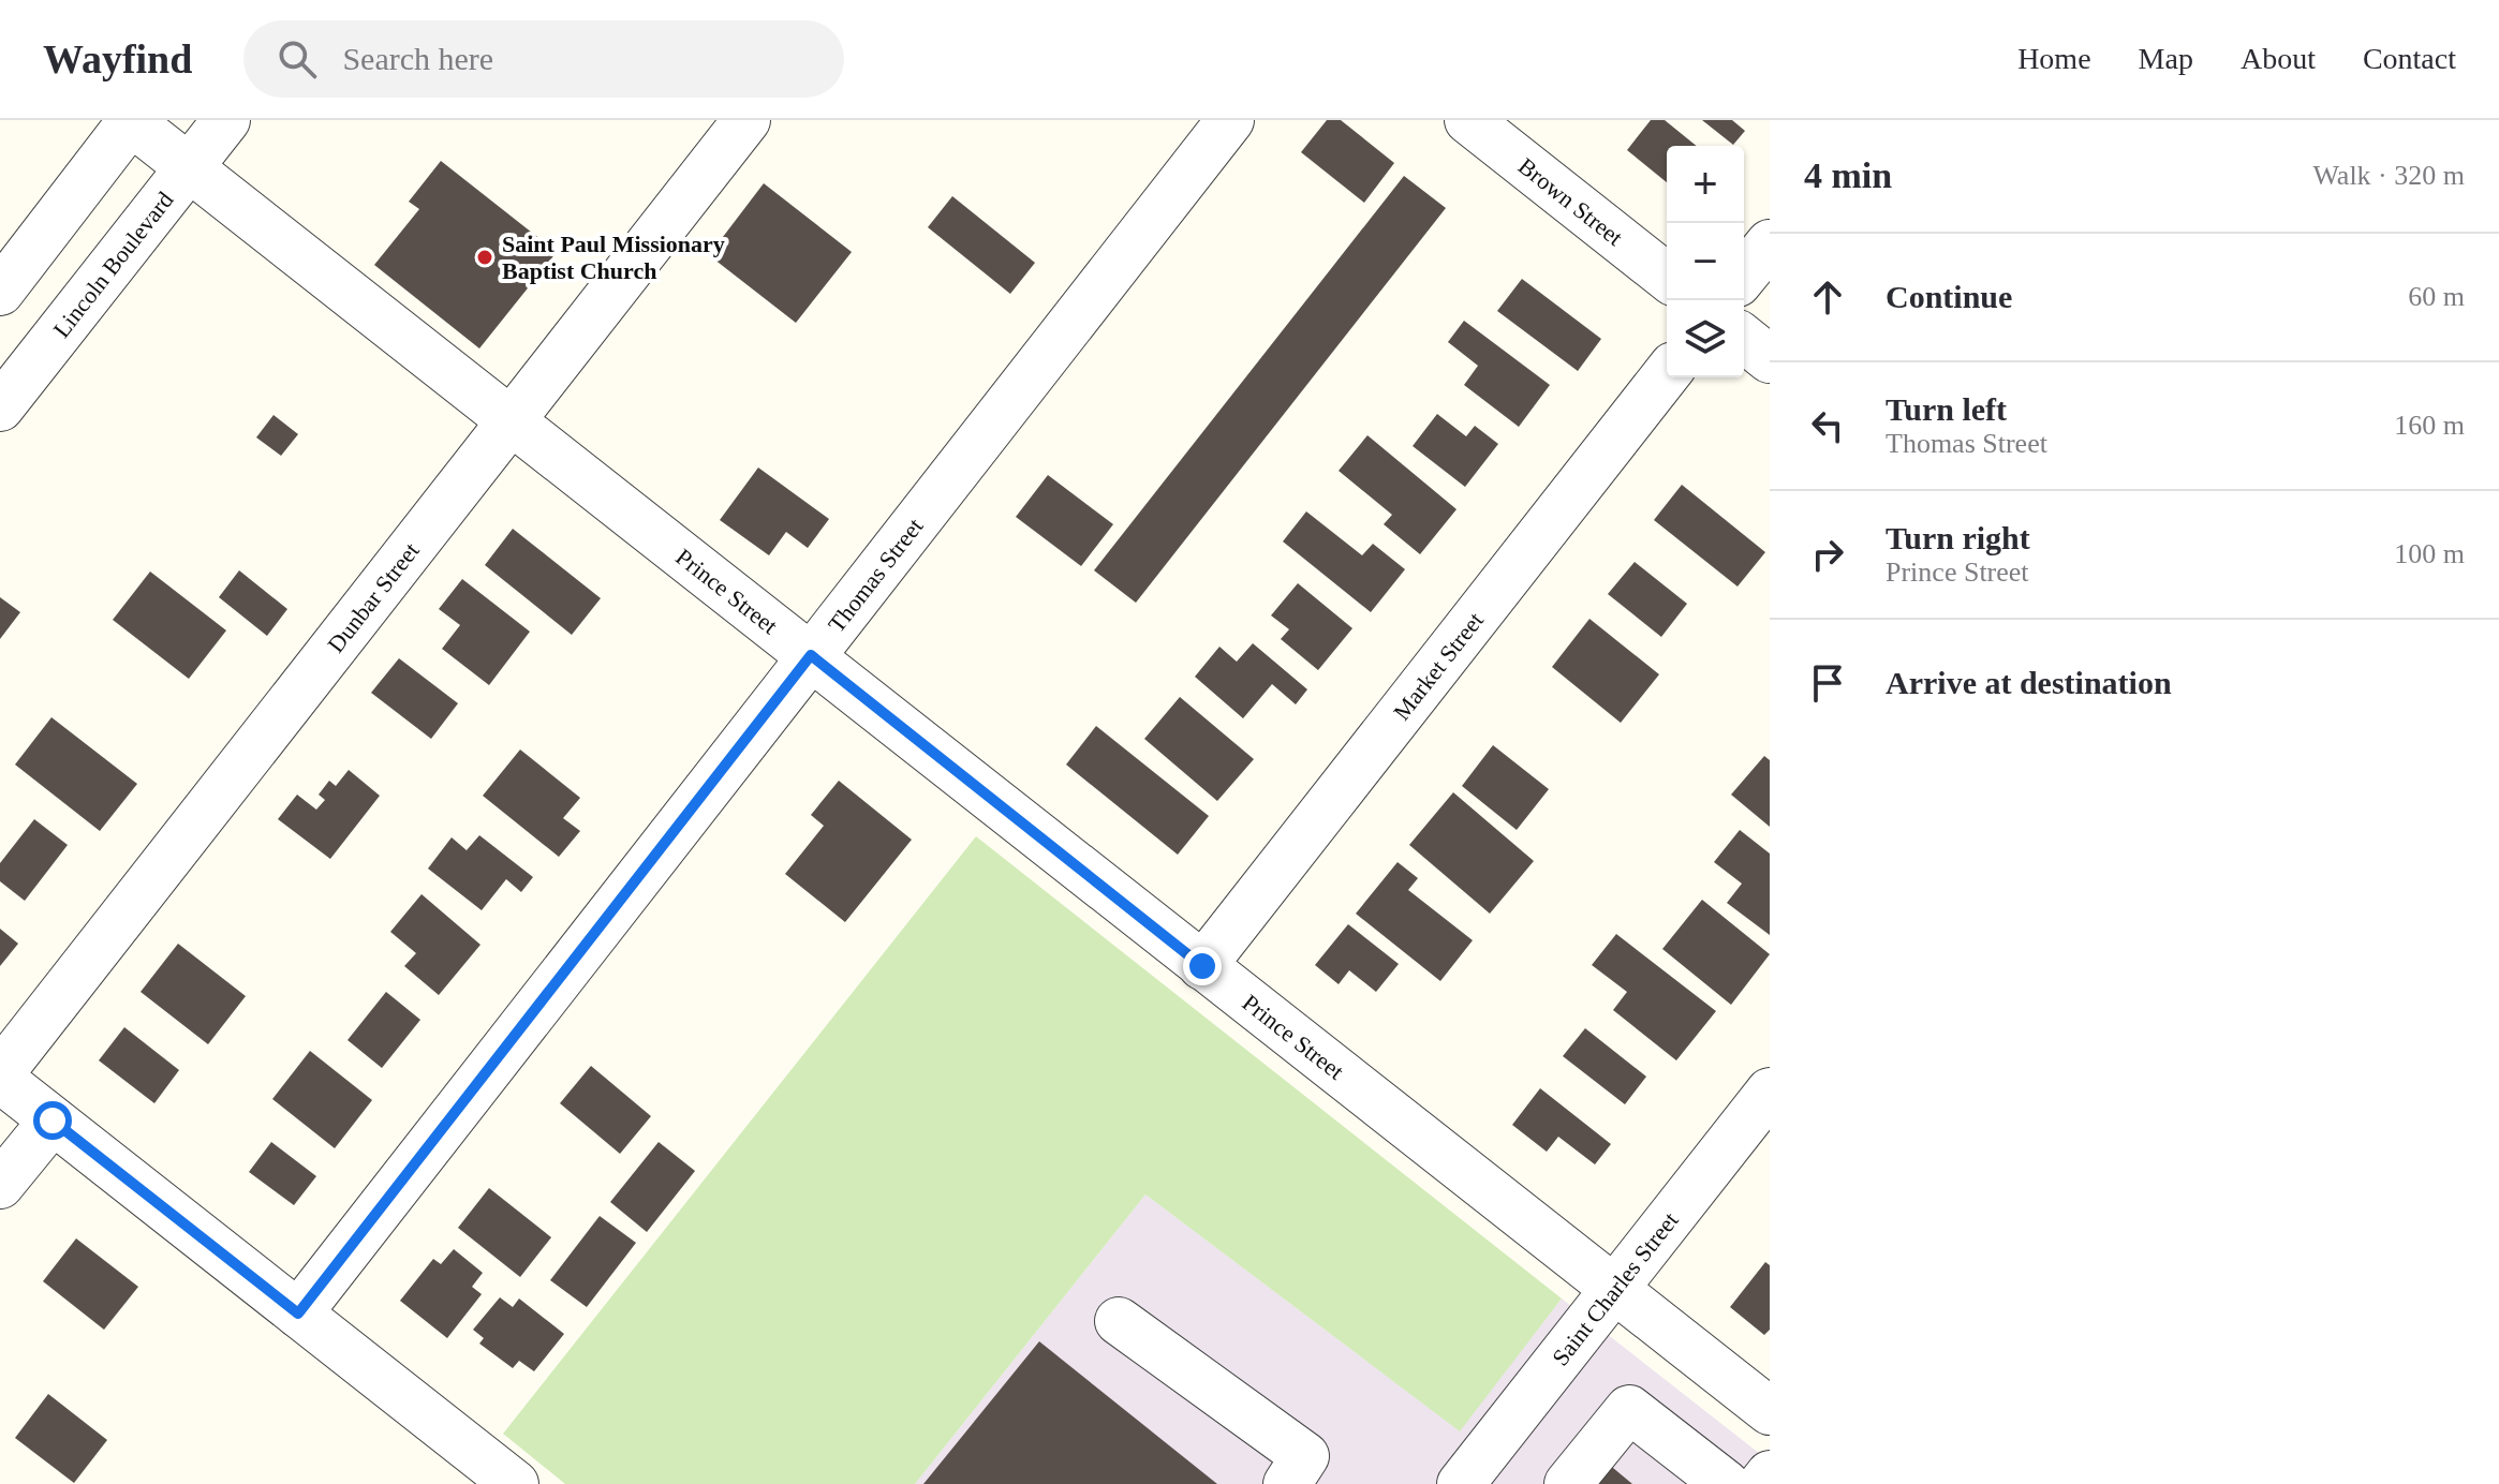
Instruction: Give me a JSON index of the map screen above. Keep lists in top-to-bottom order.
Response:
{
  "streets": {
    "street": [
      "Brown Street",
      "Lincoln Boulevard",
      "Thomas Street",
      "Prince Street",
      "Dunbar Street",
      "Market Street",
      "Saint Charles Street"
    ]
  },
  "crossings": [
    ["Lincoln Boulevard", "Prince Street"],
    ["Thomas Street", "Prince Street"],
    ["Prince Street", "Dunbar Street"],
    ["Prince Street", "Market Street"],
    ["Prince Street", "Saint Charles Street"]
  ],
  "places": ["Saint Paul Missionary Baptist Church"],
  "page": {
    "header": "Wayfind",
    "search": "Search here",
    "nav": [
      "Home",
      "Map",
      "About",
      "Contact"
    ],
    "heading": ["4 min", "Walk · 320 m"],
    "map_buttons": ["+", "−"],
    "list": [
      ["Continue", "60 m"],
      ["Turn left", "Thomas Street", "160 m"],
      ["Turn right", "Prince Street", "100 m"],
      "Arrive at destination"
    ]
  }
}
